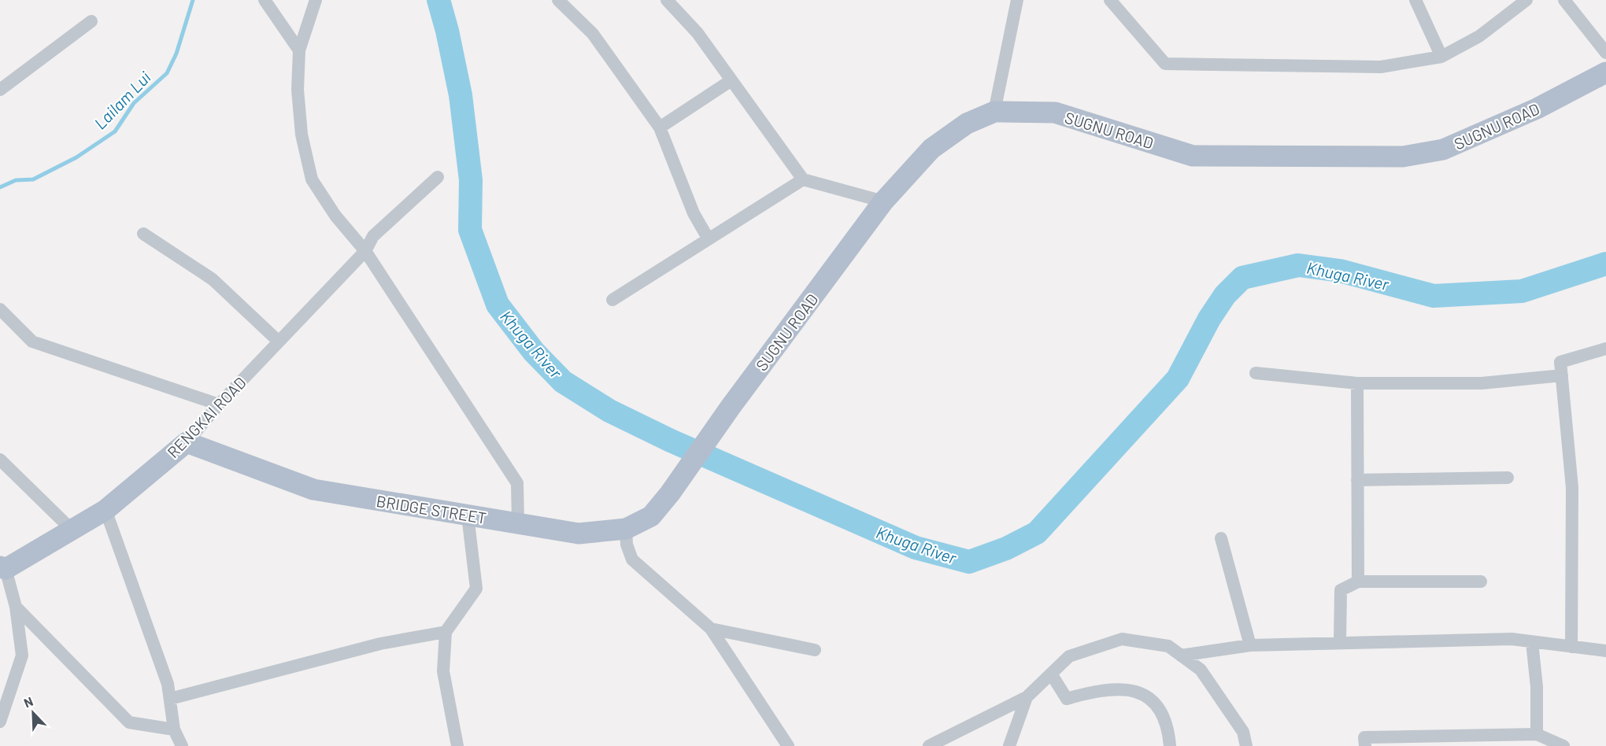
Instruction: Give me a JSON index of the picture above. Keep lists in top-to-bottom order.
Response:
{
  "streets": {
    "main road": ["SUGNU ROAD", "RENGKAI ROAD", "BRIDGE STREET"]
  },
  "crossings": [
    ["SUGNU ROAD", "BRIDGE STREET"],
    ["RENGKAI ROAD", "BRIDGE STREET"]
  ],
  "water": ["Lailam Lui", "Khuga River"],
  "north": "top left"
}
